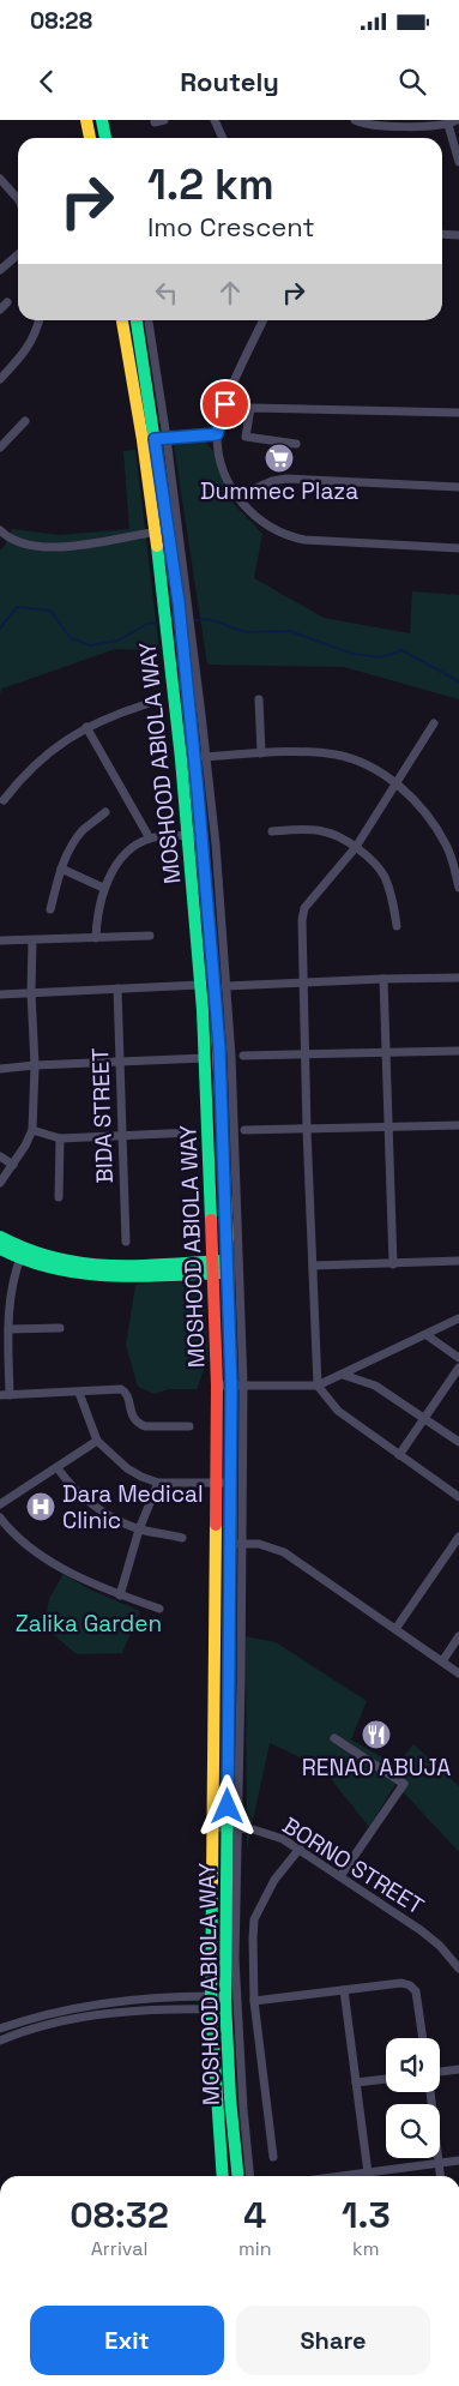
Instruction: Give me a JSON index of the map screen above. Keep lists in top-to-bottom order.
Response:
{
  "streets": {
    "main road": ["MOSHOOD ABIOLA WAY"],
    "street": ["BIDA STREET", "BORNO STREET"]
  },
  "crossings": [
    ["MOSHOOD ABIOLA WAY", "BORNO STREET"]
  ],
  "parks": ["Zalika Garden"],
  "places": {
    "supermarket": ["Dummec Plaza"],
    "hospital": ["Dara Medical Clinic"],
    "restaurant": ["RENAO ABUJA"]
  },
  "page": {
    "status": "08:28",
    "header": "Routely",
    "turn": ["1.2 km", "Imo Crescent"],
    "eta": [
      "08:32",
      "Arrival",
      "4",
      "min",
      "1.3",
      "km"
    ],
    "buttons": ["Exit", "Share"]
  }
}
